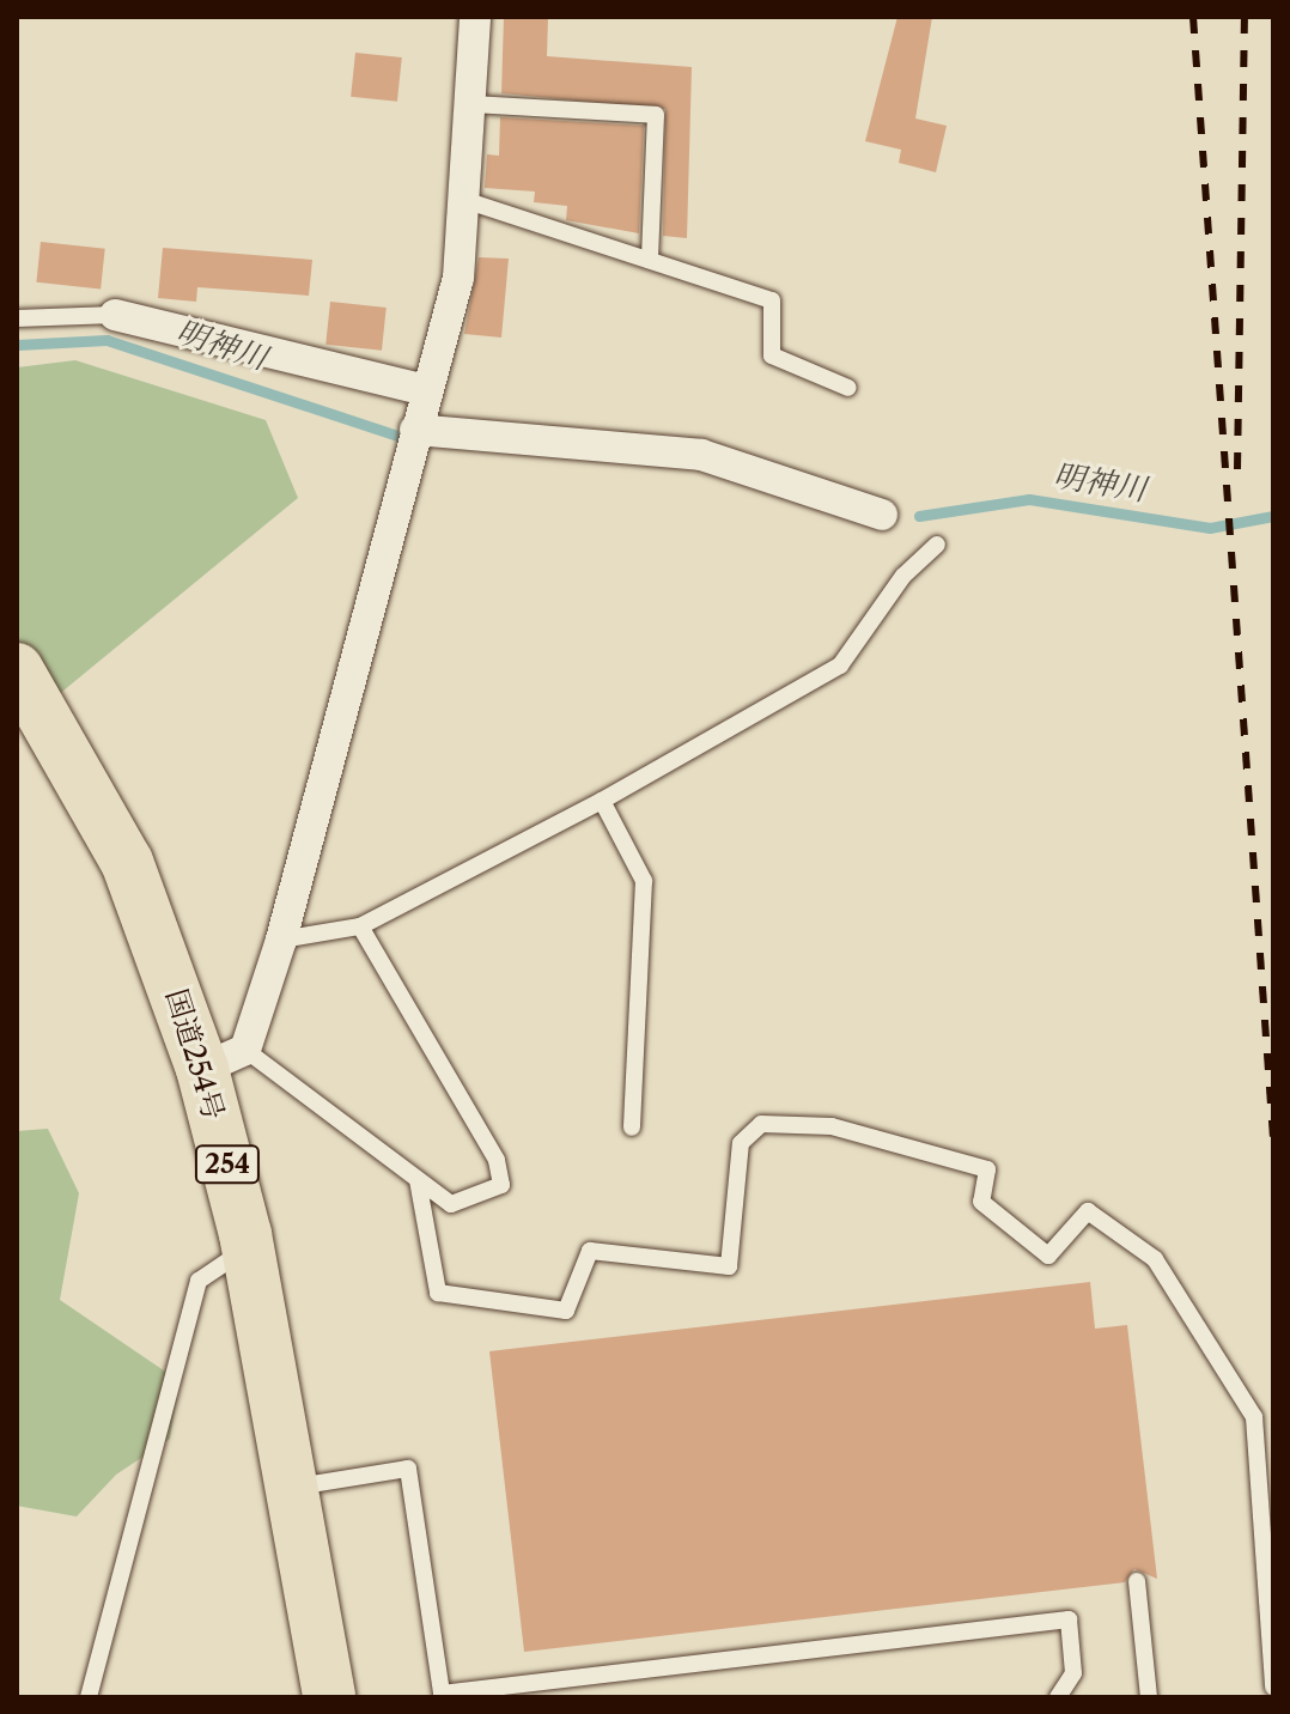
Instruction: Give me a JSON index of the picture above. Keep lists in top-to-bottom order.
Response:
{
  "streets": {
    "highway": ["国道254号", "254"]
  },
  "water": ["明神川"]
}
